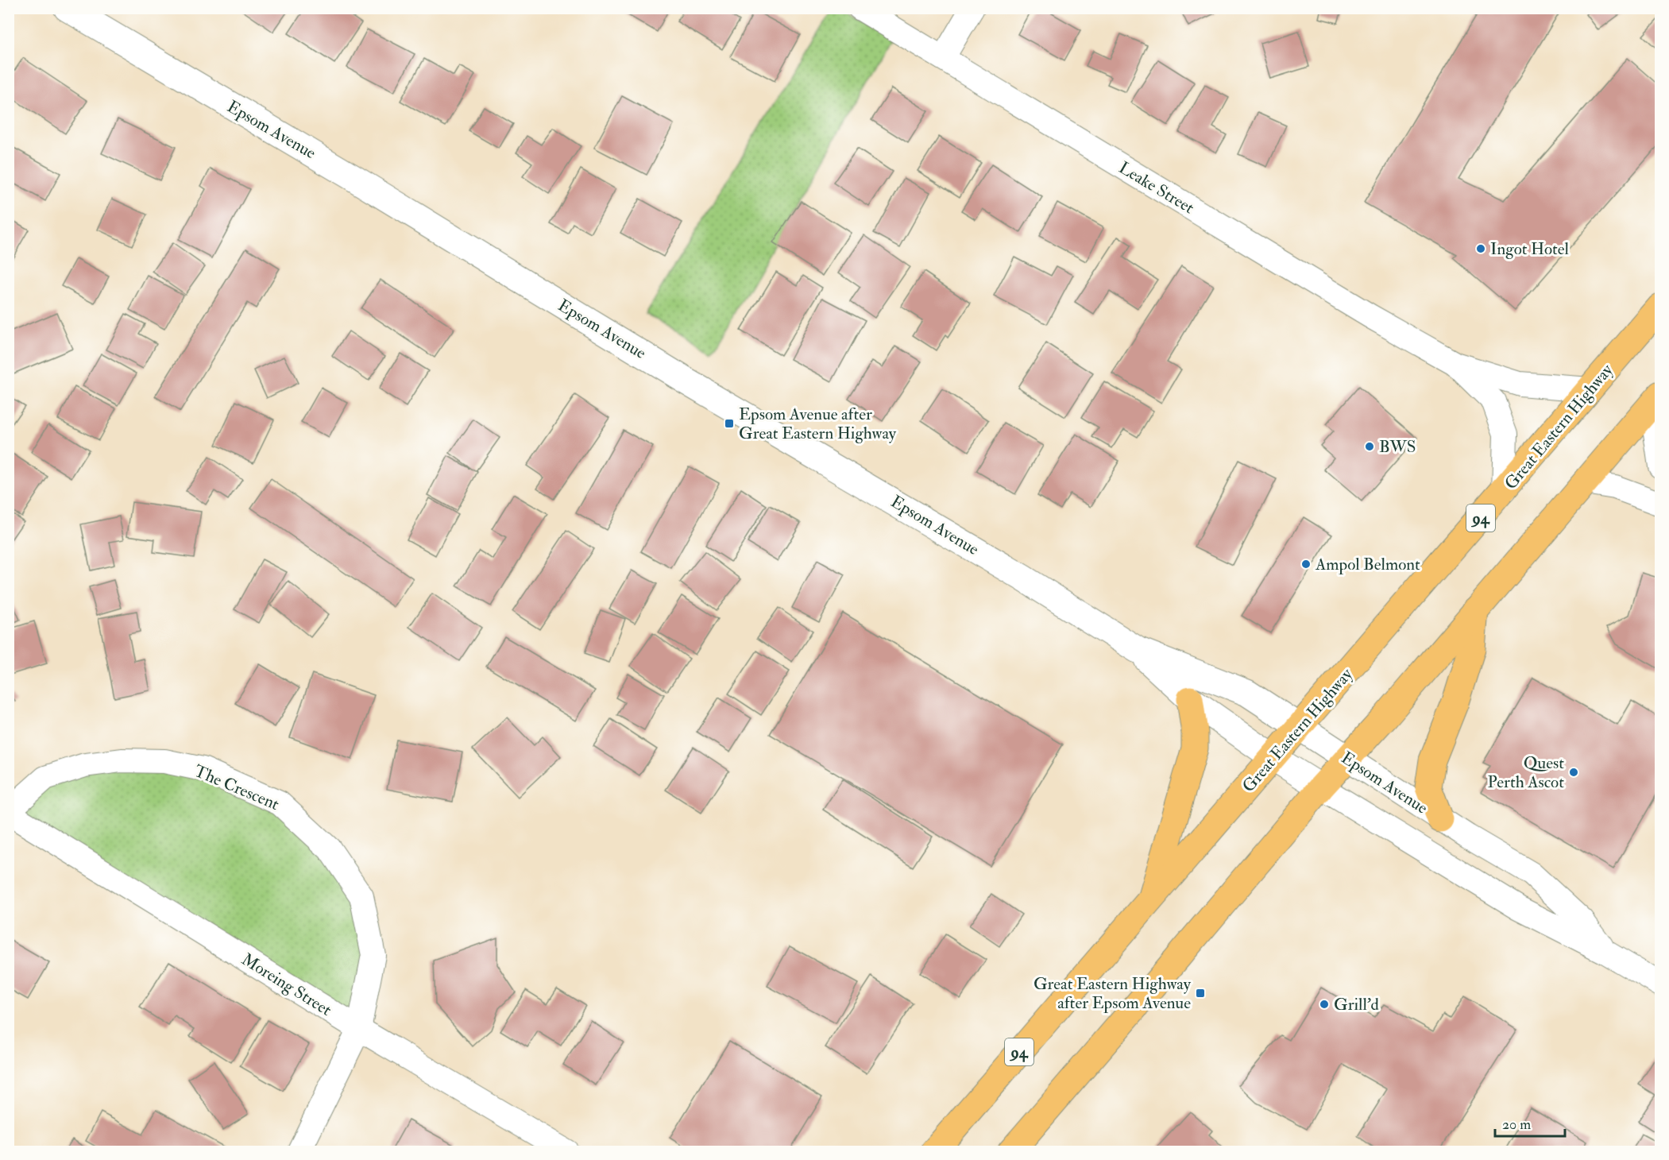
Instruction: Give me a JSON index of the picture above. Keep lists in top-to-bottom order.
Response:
{
  "streets": {
    "highway": ["Great Eastern Highway", "94"],
    "street": [
      "Epsom Avenue",
      "Leake Street",
      "The Crescent",
      "Moreing Street"
    ]
  },
  "crossings": [
    ["Epsom Avenue", "Great Eastern Highway"],
    ["Leake Street", "Great Eastern Highway"],
    ["The Crescent", "Moreing Street"]
  ],
  "places": {
    "other": [
      "Ingot Hotel",
      "BWS",
      "Ampol Belmont",
      "Quest Perth Ascot",
      "Grill'd"
    ],
    "transit": ["Epsom Avenue after Great Eastern Highway", "Great Eastern Highway after Epsom Avenue"]
  },
  "scale_bar": "20 m"
}
